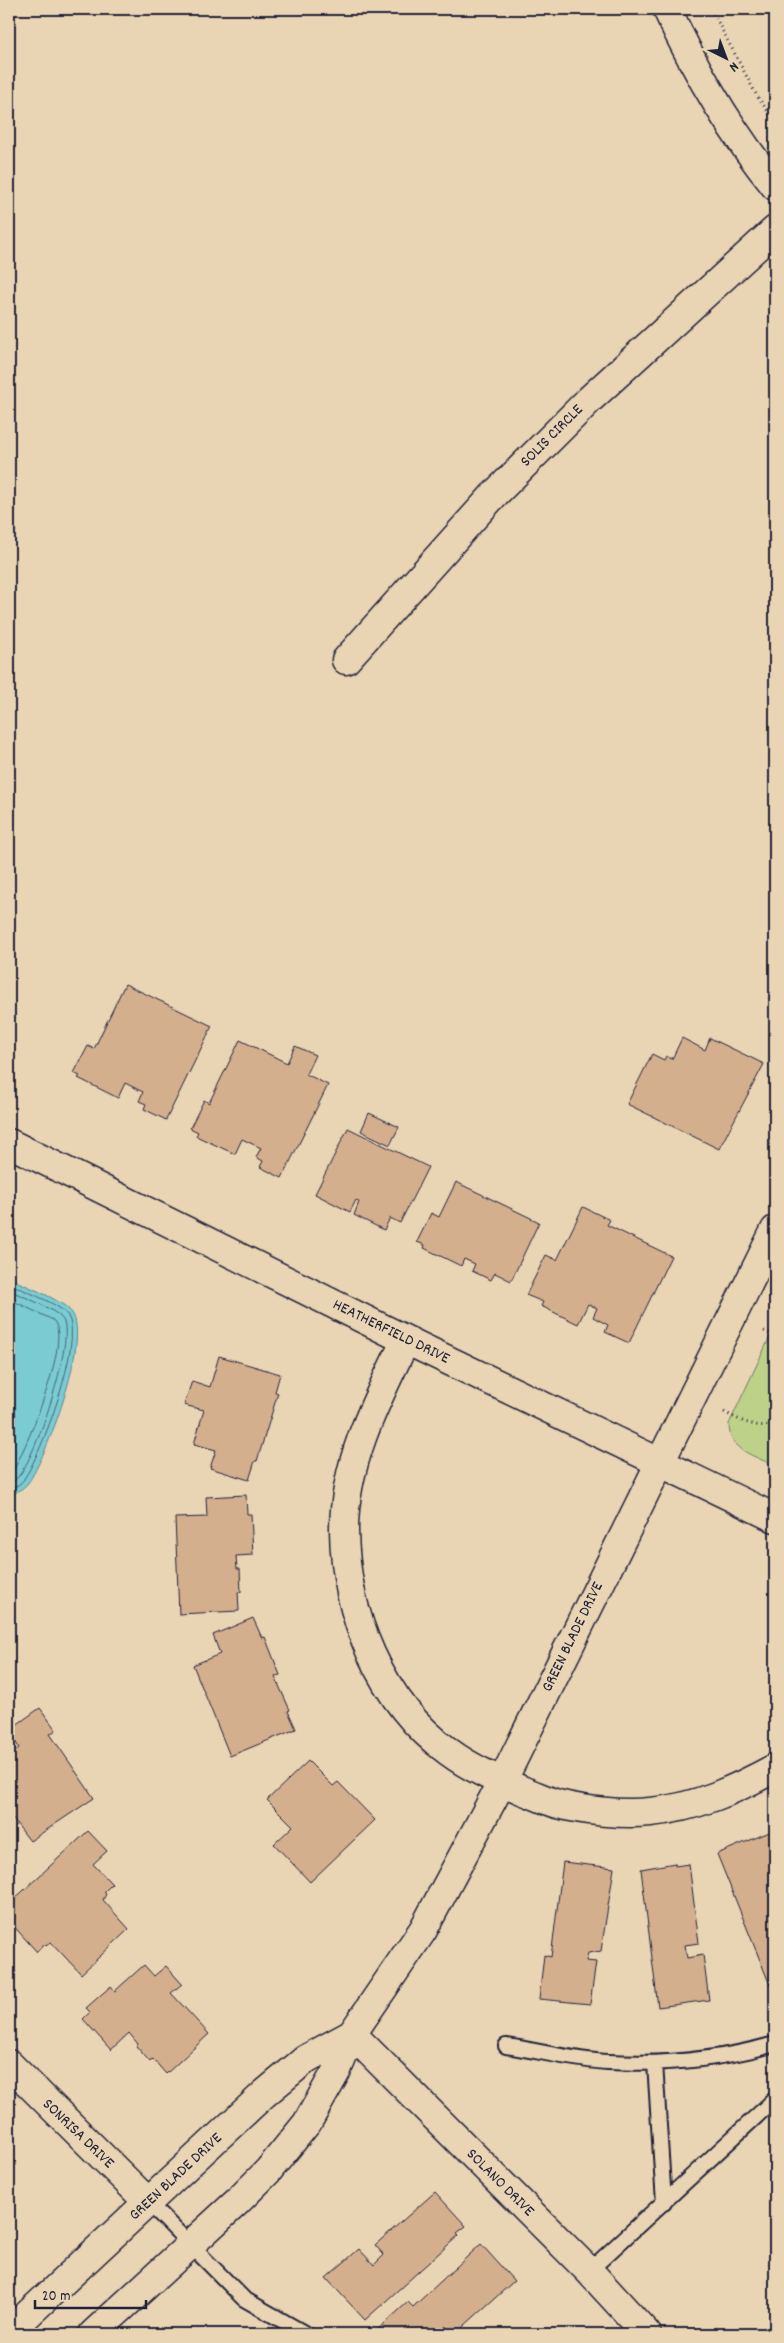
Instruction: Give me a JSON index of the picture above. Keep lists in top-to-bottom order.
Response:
{
  "streets": {
    "street": [
      "SOLIS CIRCLE",
      "HEATHERFIELD DRIVE",
      "GREEN BLADE DRIVE",
      "SONRISA DRIVE",
      "SOLANO DRIVE"
    ]
  },
  "crossings": [
    ["HEATHERFIELD DRIVE", "GREEN BLADE DRIVE"],
    ["GREEN BLADE DRIVE", "SONRISA DRIVE"],
    ["GREEN BLADE DRIVE", "SOLANO DRIVE"]
  ],
  "scale_bar": "20 m",
  "north": "bottom right"
}
